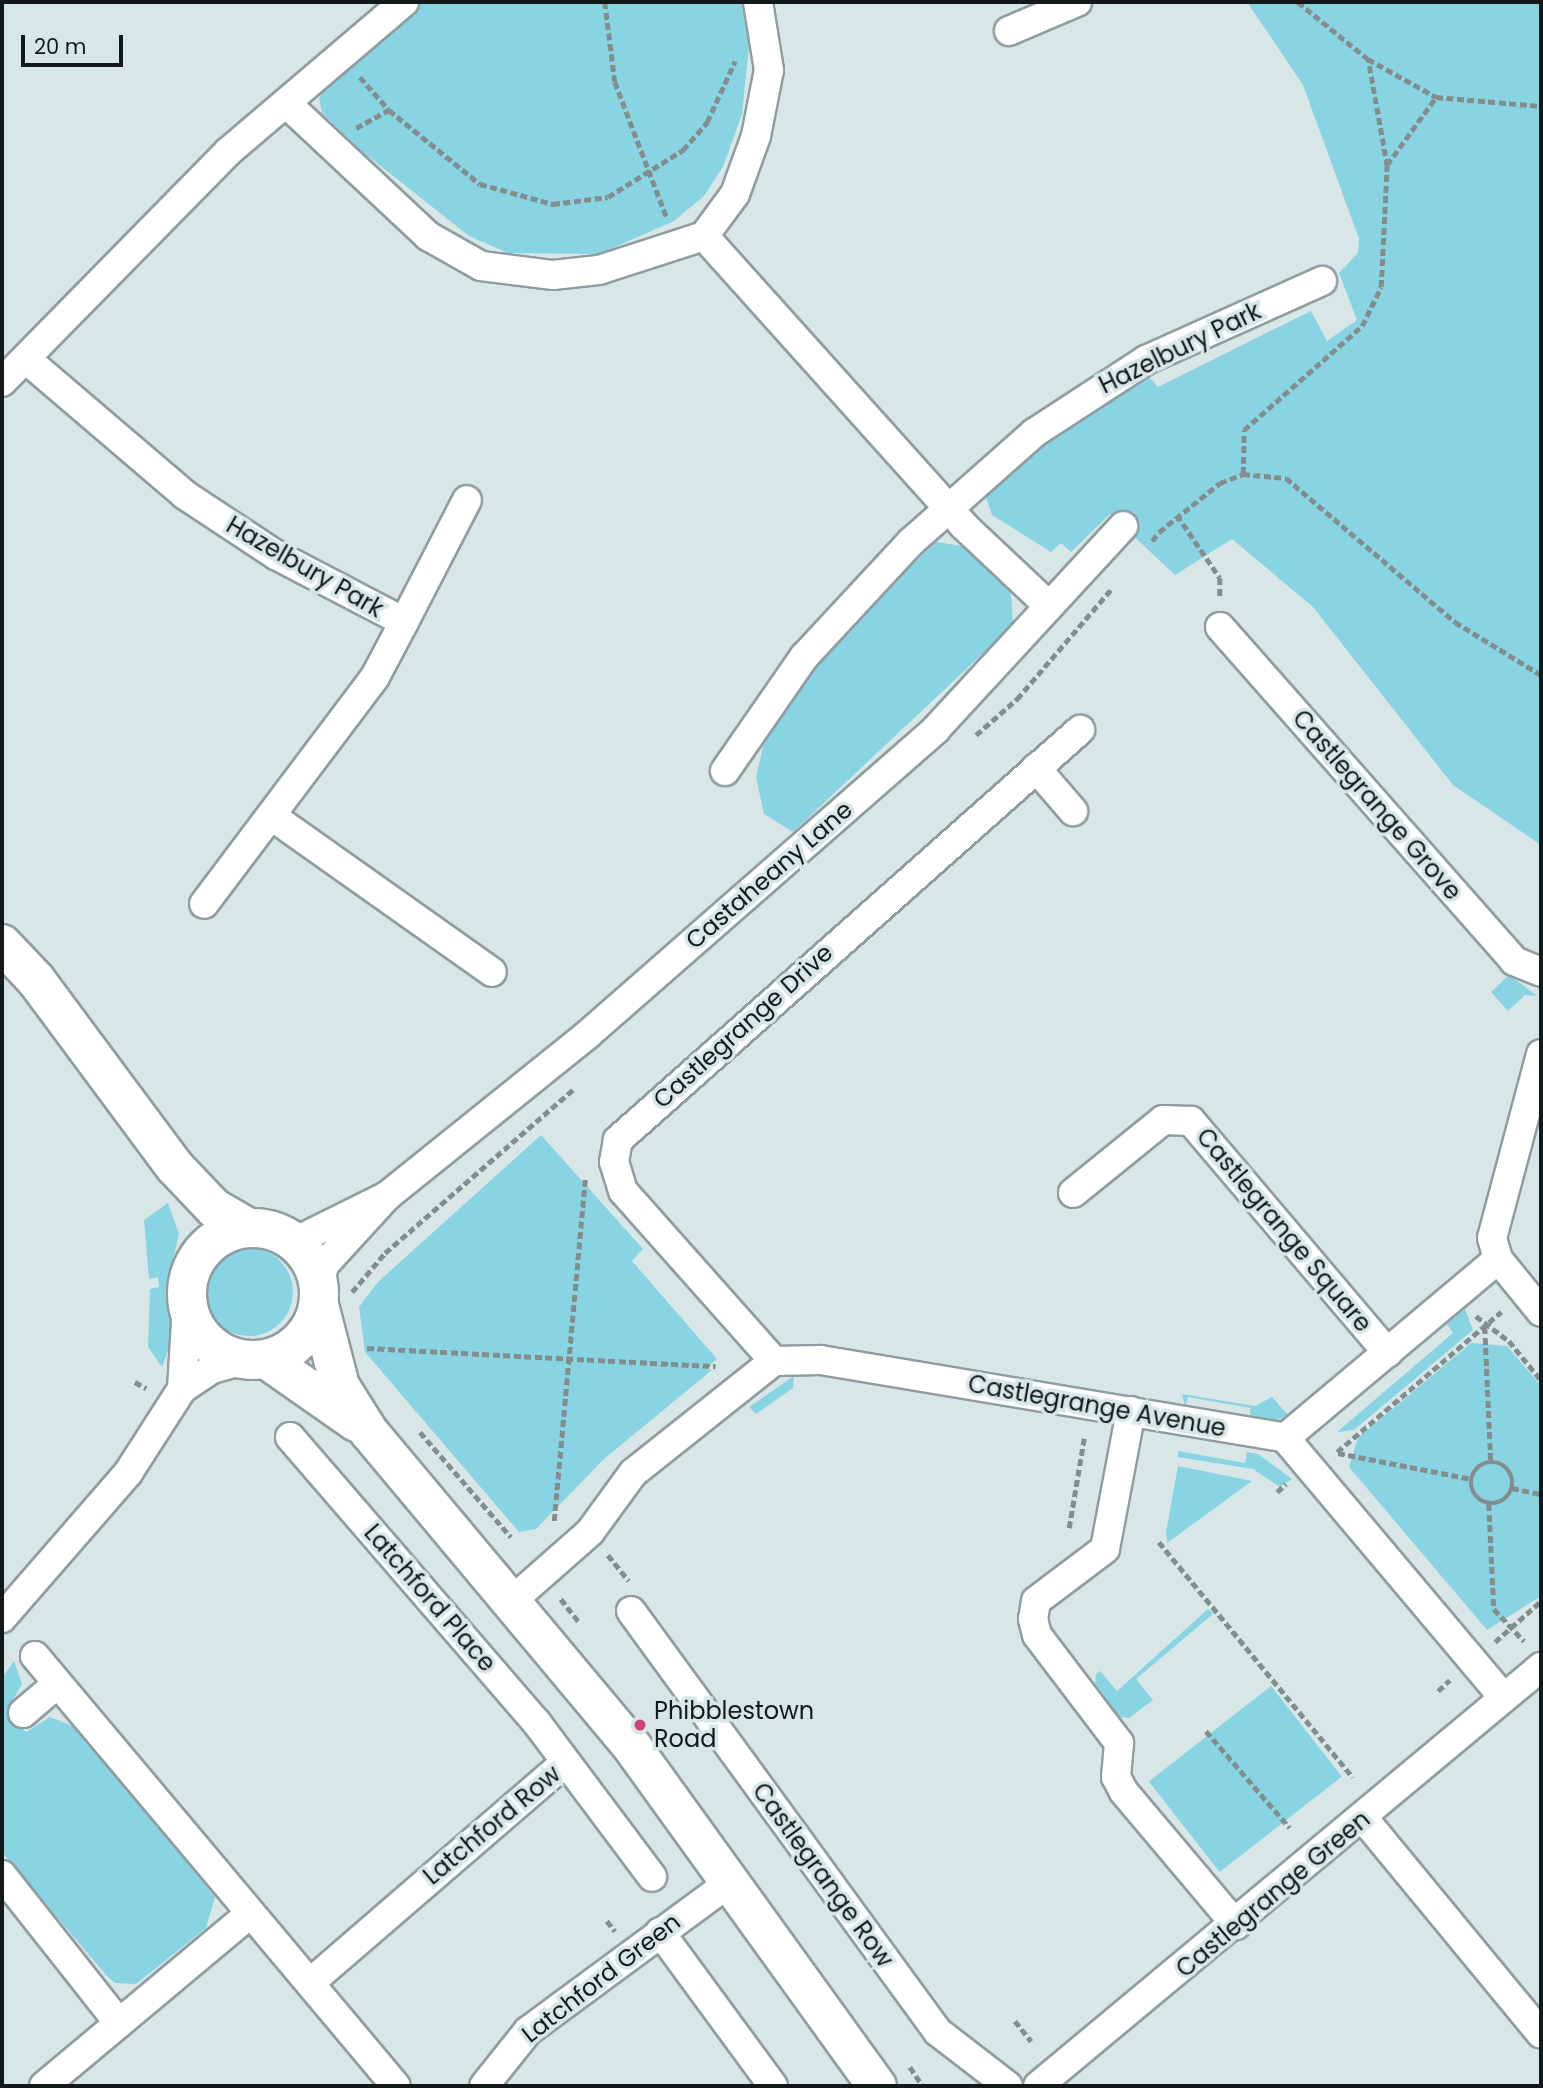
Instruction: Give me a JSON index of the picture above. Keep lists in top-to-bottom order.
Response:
{
  "streets": {
    "street": [
      "Hazelbury Park",
      "Castlegrange Grove",
      "Castaheany Lane",
      "Castlegrange Drive",
      "Castlegrange Square",
      "Castlegrange Avenue",
      "Latchford Place",
      "Latchford Row",
      "Castlegrange Row",
      "Castlegrange Green",
      "Latchford Green"
    ]
  },
  "crossings": [
    ["Castlegrange Drive", "Castlegrange Avenue"],
    ["Latchford Place", "Latchford Row"]
  ],
  "places": ["Phibblestown Road"],
  "scale_bar": "20 m"
}
